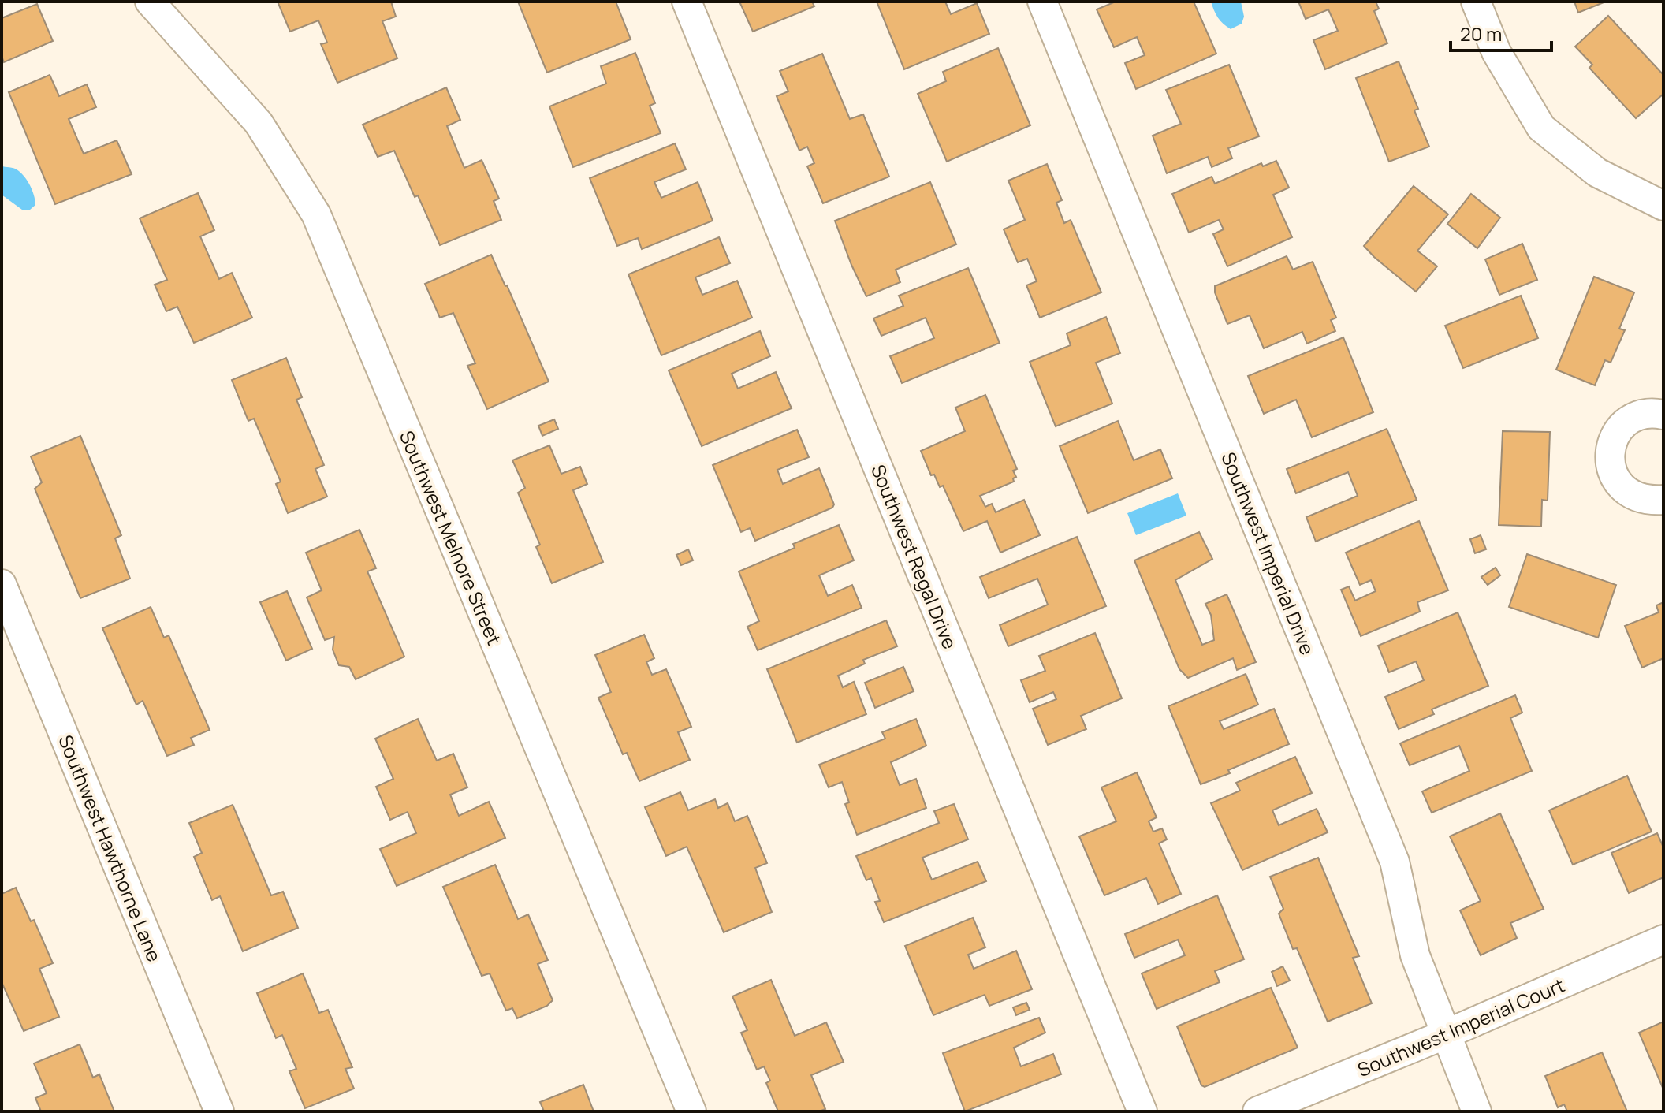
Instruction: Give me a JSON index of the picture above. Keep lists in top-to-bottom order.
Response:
{
  "streets": {
    "street": [
      "Southwest Melnore Street",
      "Southwest Imperial Drive",
      "Southwest Regal Drive",
      "Southwest Hawthorne Lane",
      "Southwest Imperial Court"
    ]
  },
  "crossings": [
    ["Southwest Imperial Drive", "Southwest Imperial Court"]
  ],
  "scale_bar": "20 m"
}
